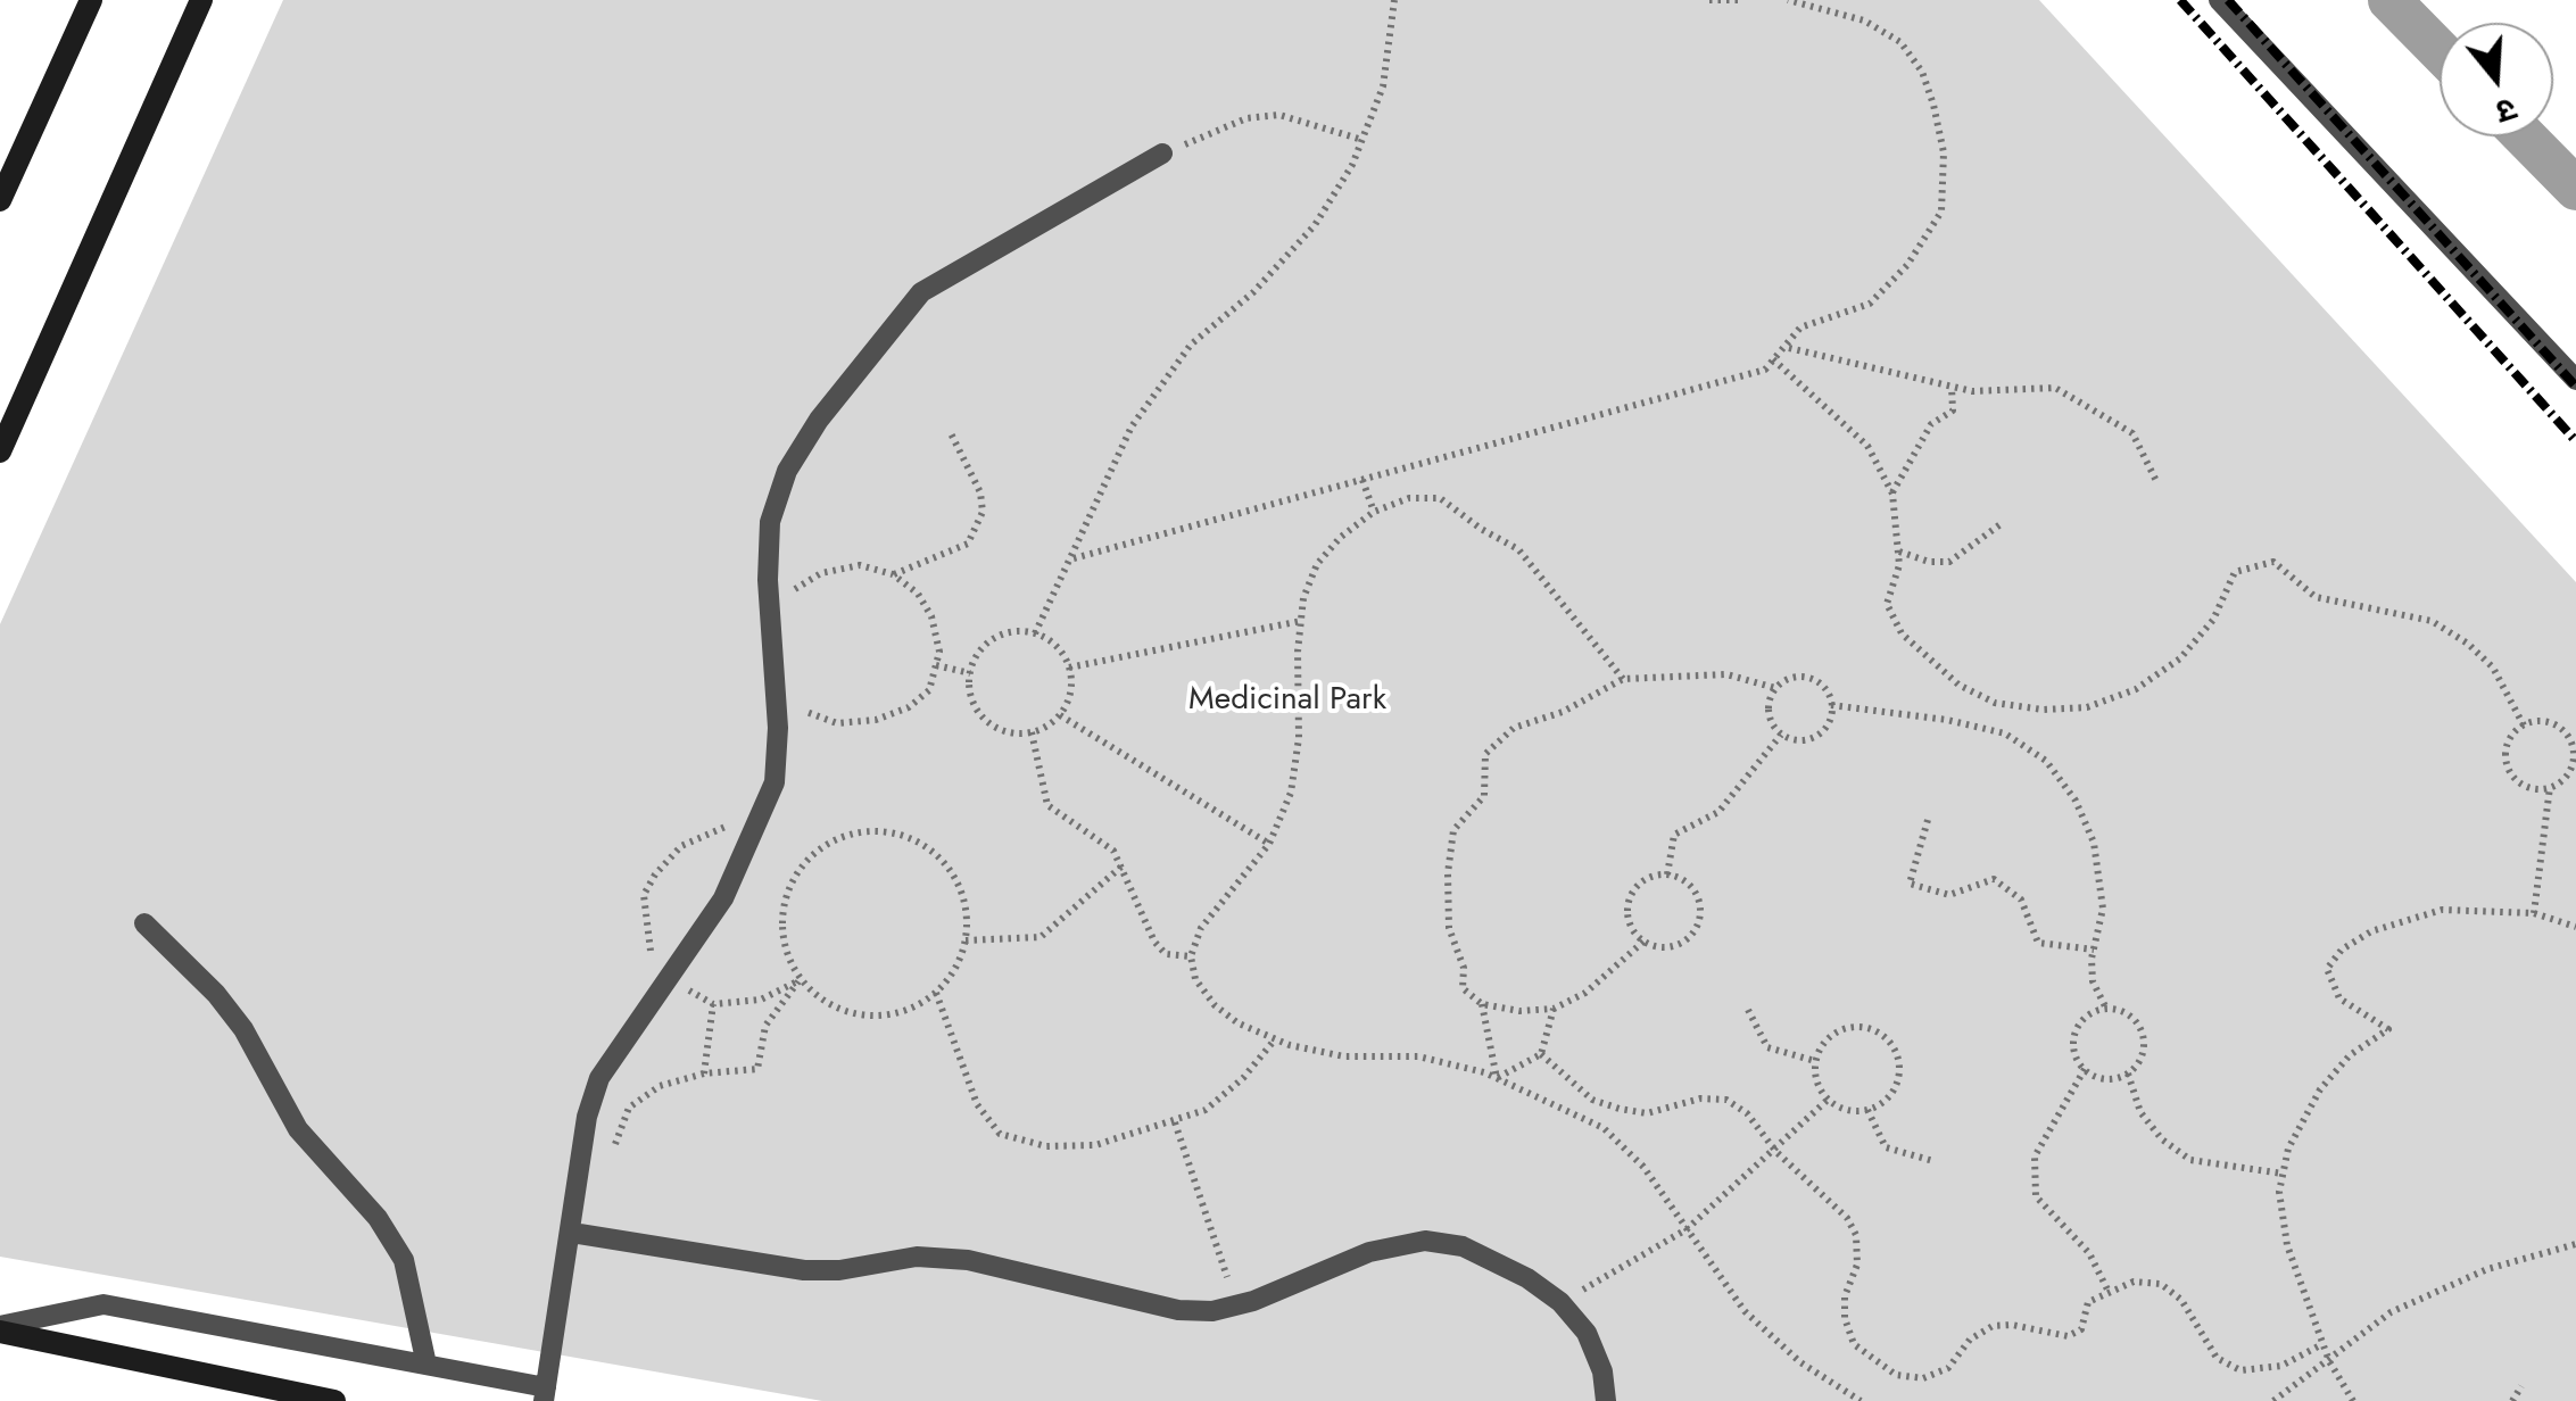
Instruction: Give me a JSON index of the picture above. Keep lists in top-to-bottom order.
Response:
{
  "parks": ["Medicinal Park"],
  "north": "bottom"
}
